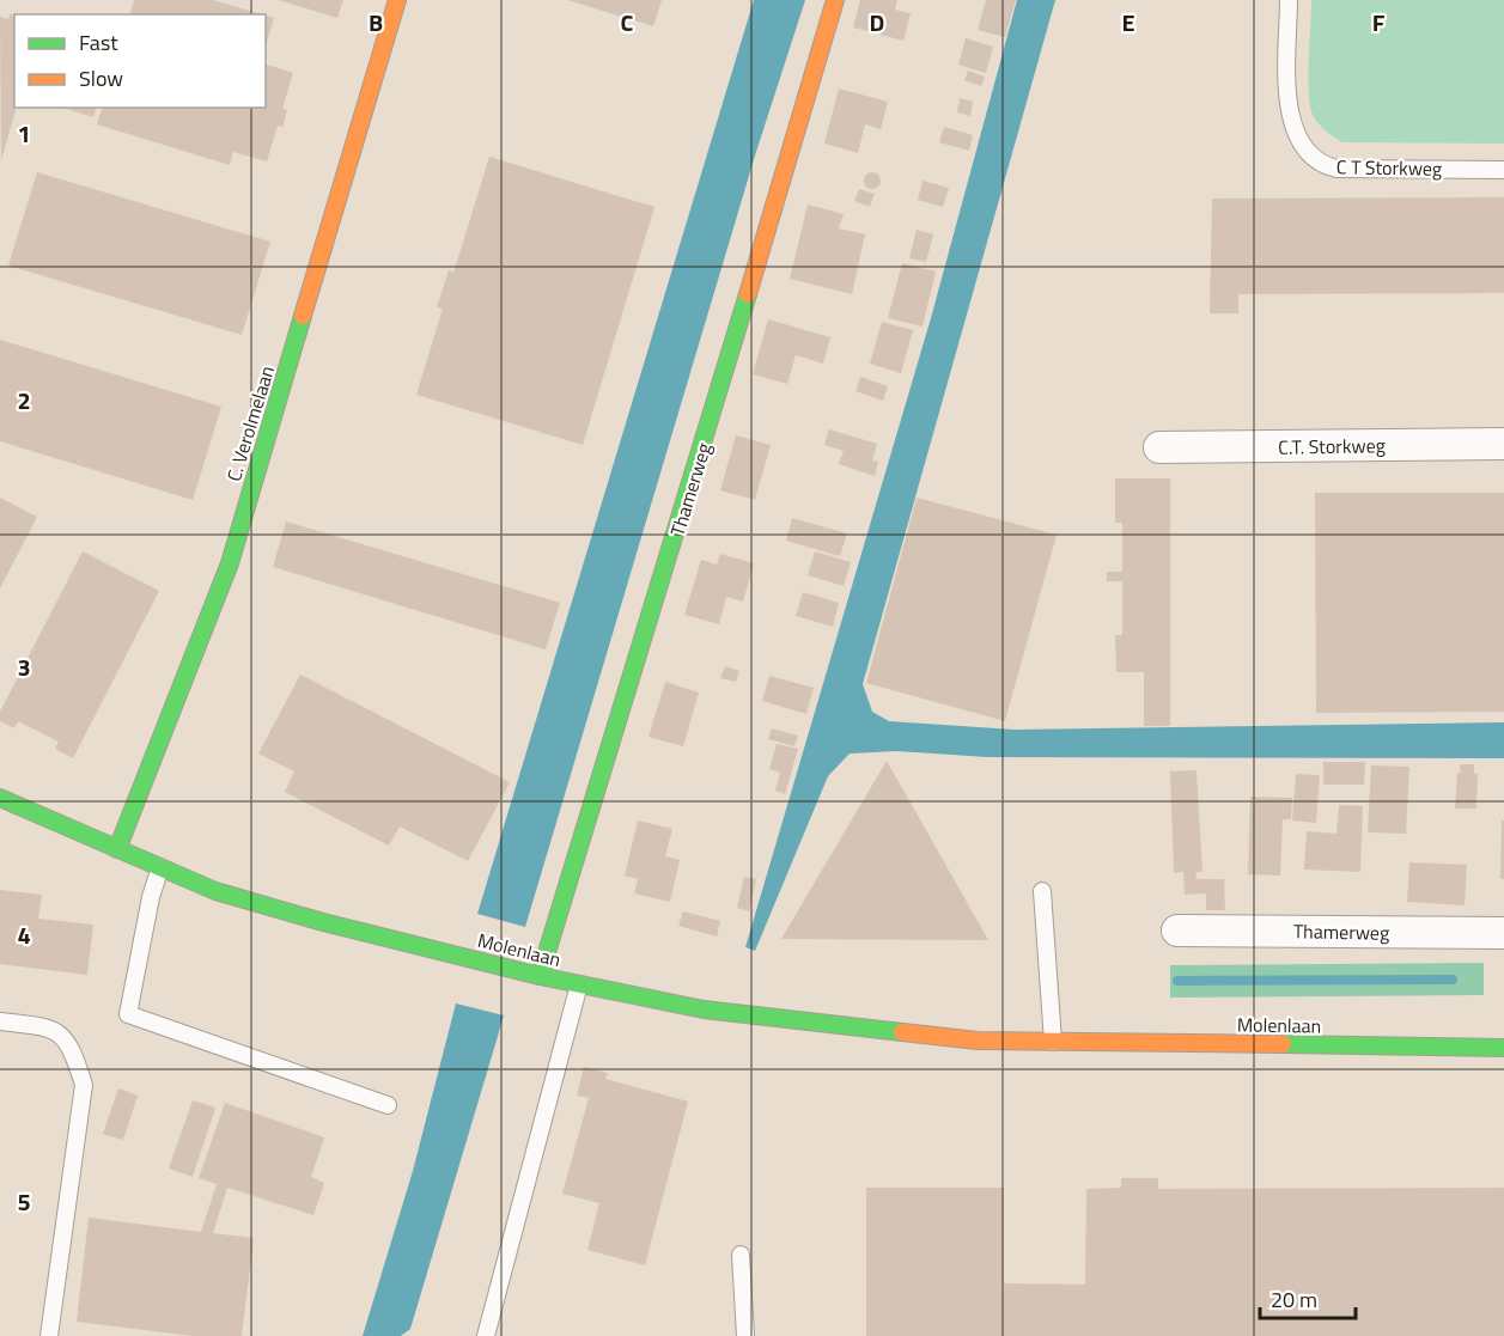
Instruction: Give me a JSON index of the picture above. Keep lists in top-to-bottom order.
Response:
{
  "streets": {
    "street": [
      "C. Verolmelaan",
      "C.T. Storkweg",
      "Thamerweg",
      "Molenlaan"
    ],
    "lane": ["C T Storkweg"]
  },
  "crossings": [
    ["C. Verolmelaan", "Molenlaan"],
    ["Thamerweg", "Molenlaan"]
  ],
  "legend": ["Fast", "Slow"],
  "scale_bar": "20 m",
  "grid": {
    "columns": [
      "B",
      "C",
      "D",
      "E",
      "F"
    ],
    "rows": [
      "1",
      "2",
      "3",
      "4",
      "5"
    ]
  }
}
